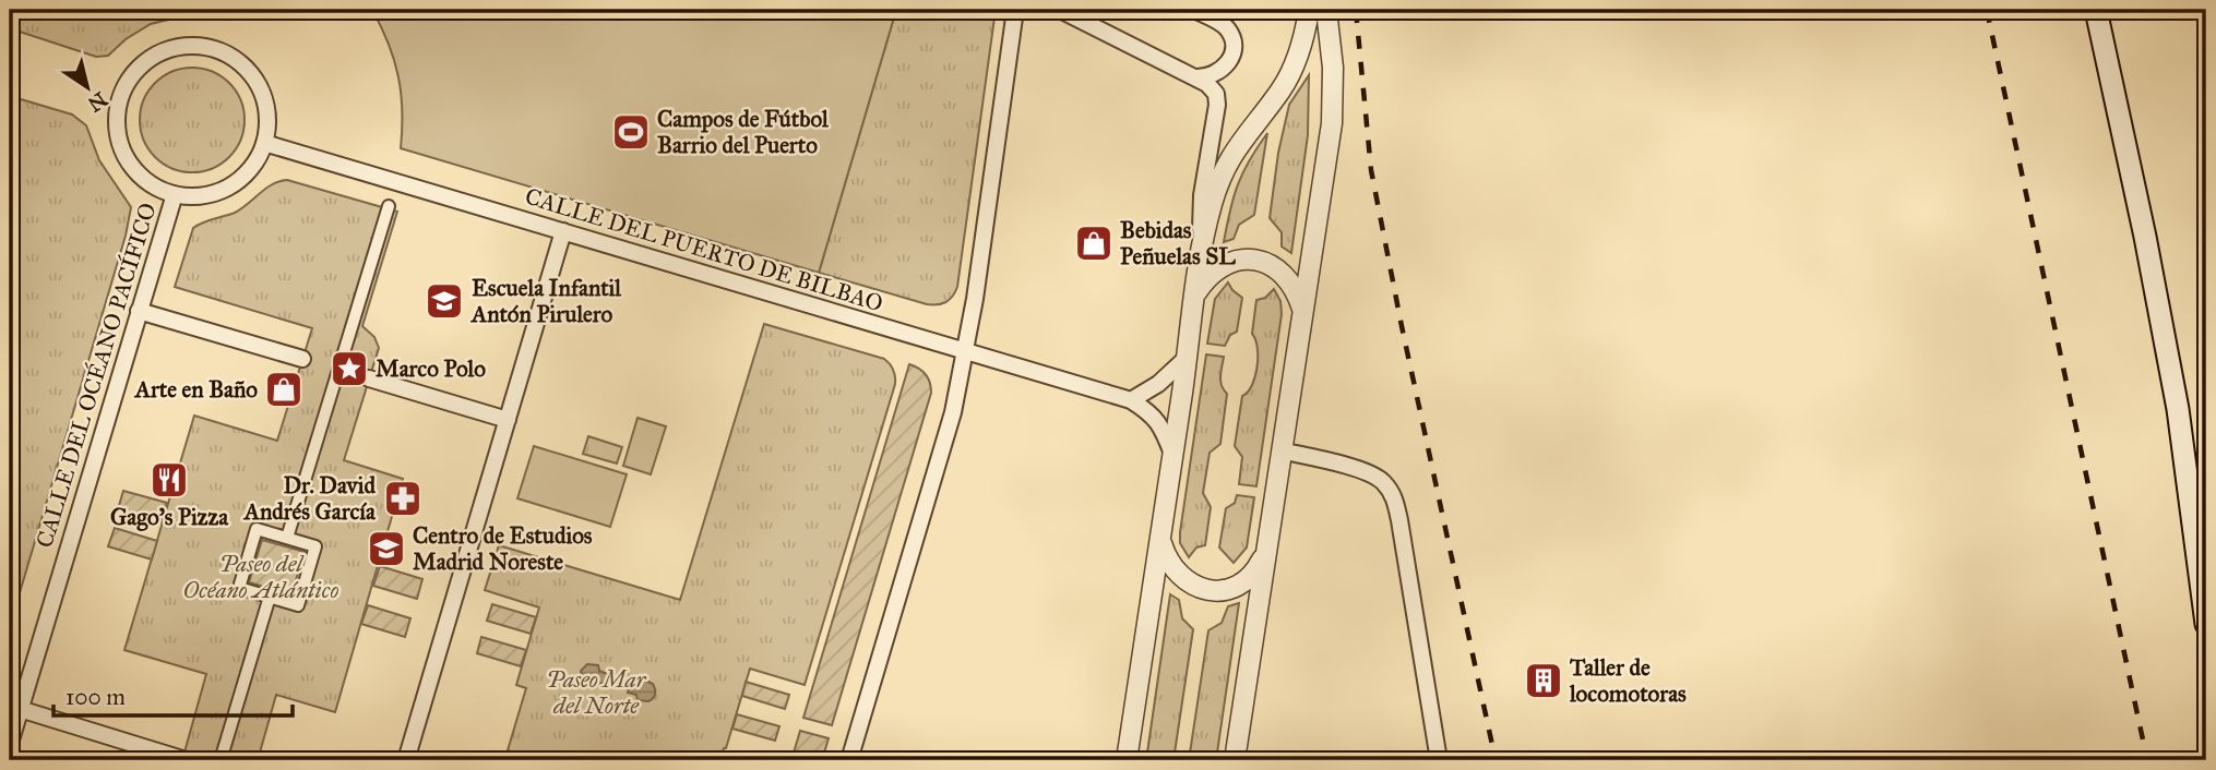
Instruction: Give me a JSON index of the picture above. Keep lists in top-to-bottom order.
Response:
{
  "streets": {
    "street": ["CALLE DEL PUERTO DE BILBAO", "CALLE DEL OCÉANO PACÍFICO"]
  },
  "crossings": [
    ["CALLE DEL PUERTO DE BILBAO", "CALLE DEL OCÉANO PACÍFICO"]
  ],
  "parks": ["Paseo del Océano Atlántico", "Paseo Mar del Norte"],
  "places": {
    "sports": ["Campos de Fútbol Barrio del Puerto"],
    "shop": ["Bebidas Peñuelas SL", "Arte en Baño"],
    "school or university": ["Escuela Infantil Antón Pirulero", "Centro de Estudios Madrid Noreste"],
    "place": ["Marco Polo"],
    "restaurant": ["Gago's Pizza"],
    "pharmacy": ["Dr. David Andrés García"],
    "building": ["Taller de locomotoras"]
  },
  "scale_bar": "100 m",
  "north": "bottom right"
}
